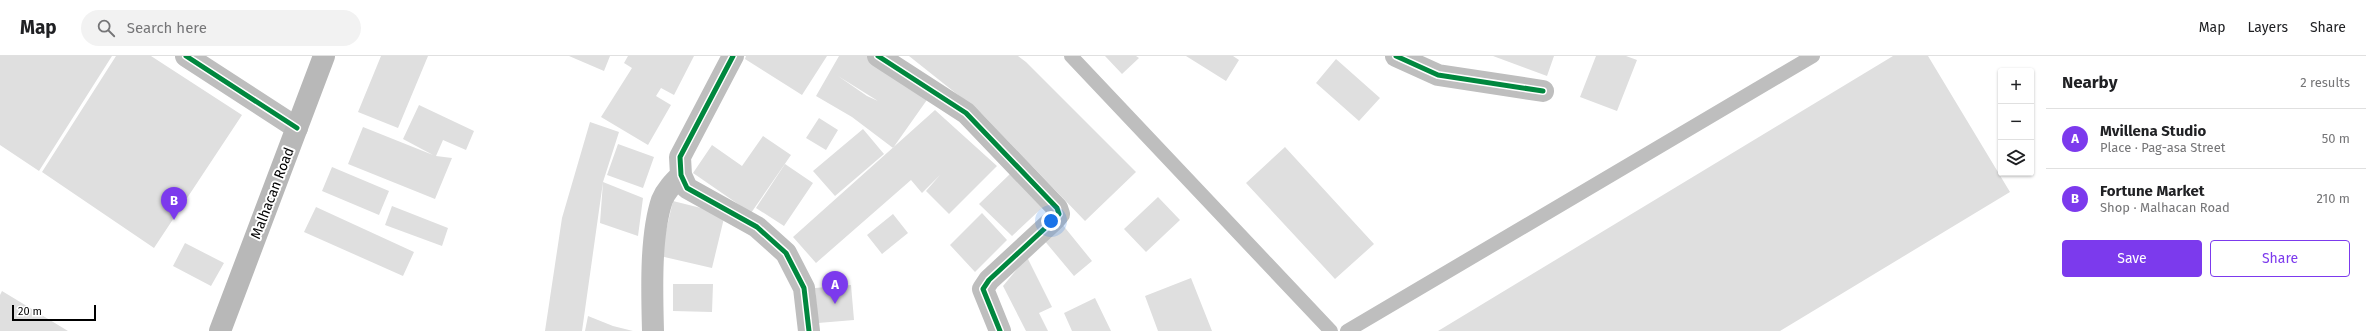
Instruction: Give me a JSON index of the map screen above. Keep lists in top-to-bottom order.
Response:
{
  "streets": {
    "main road": ["Malhacan Road"]
  },
  "scale_bar": "20 m",
  "page": {
    "header": "Map",
    "search": "Search here",
    "nav": ["Map", "Layers", "Share"],
    "heading": ["Nearby", "2 results"],
    "map_buttons": ["+", "−"],
    "list": [
      {
        "mark": "A",
        "name": "Mvillena Studio",
        "note": "Place · Pag-asa Street",
        "value": "50 m"
      },
      {
        "mark": "B",
        "name": "Fortune Market",
        "note": "Shop · Malhacan Road",
        "value": "210 m"
      }
    ],
    "pins": ["B", "A"],
    "buttons": ["Save", "Share"],
    "scale": "20 m"
  }
}
